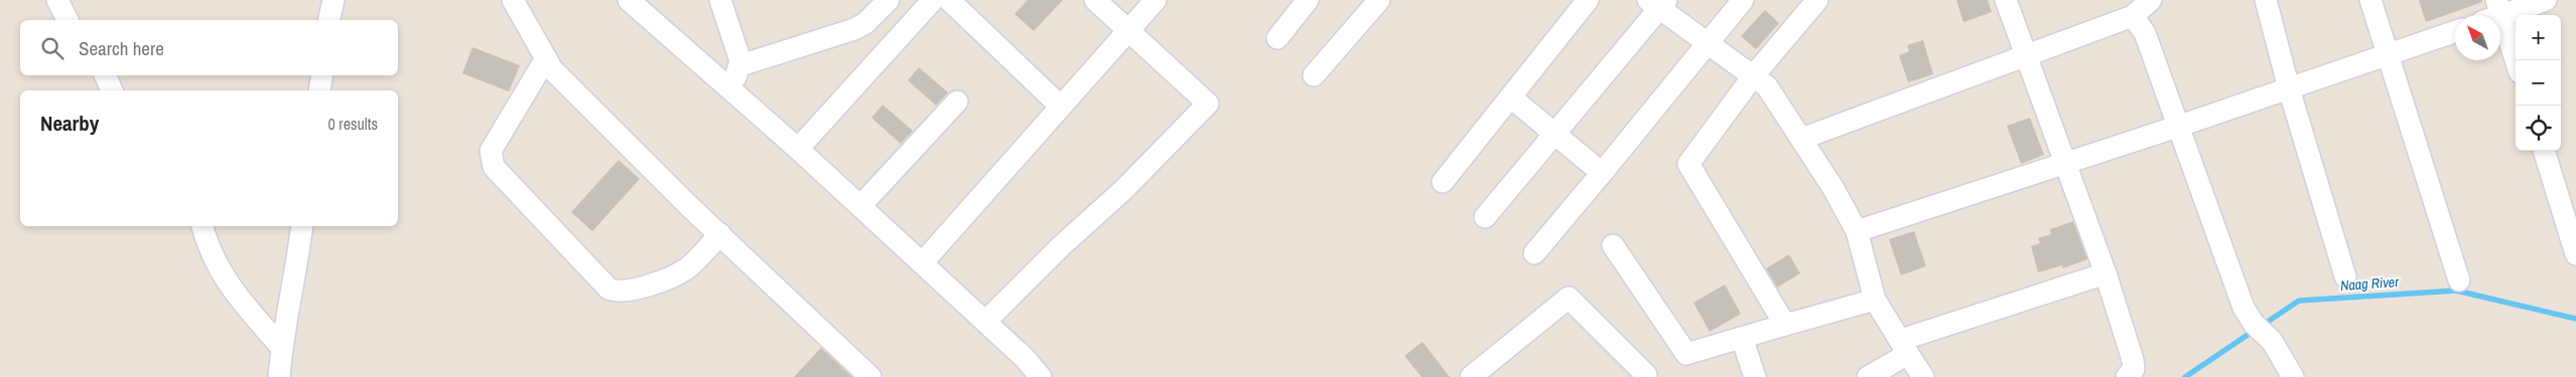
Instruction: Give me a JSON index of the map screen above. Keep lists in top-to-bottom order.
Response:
{
  "water": ["Naag River"],
  "north": "top left",
  "page": {
    "map_buttons": ["+", "−"],
    "search": "Search here",
    "heading": ["Nearby", "0 results"]
  }
}
